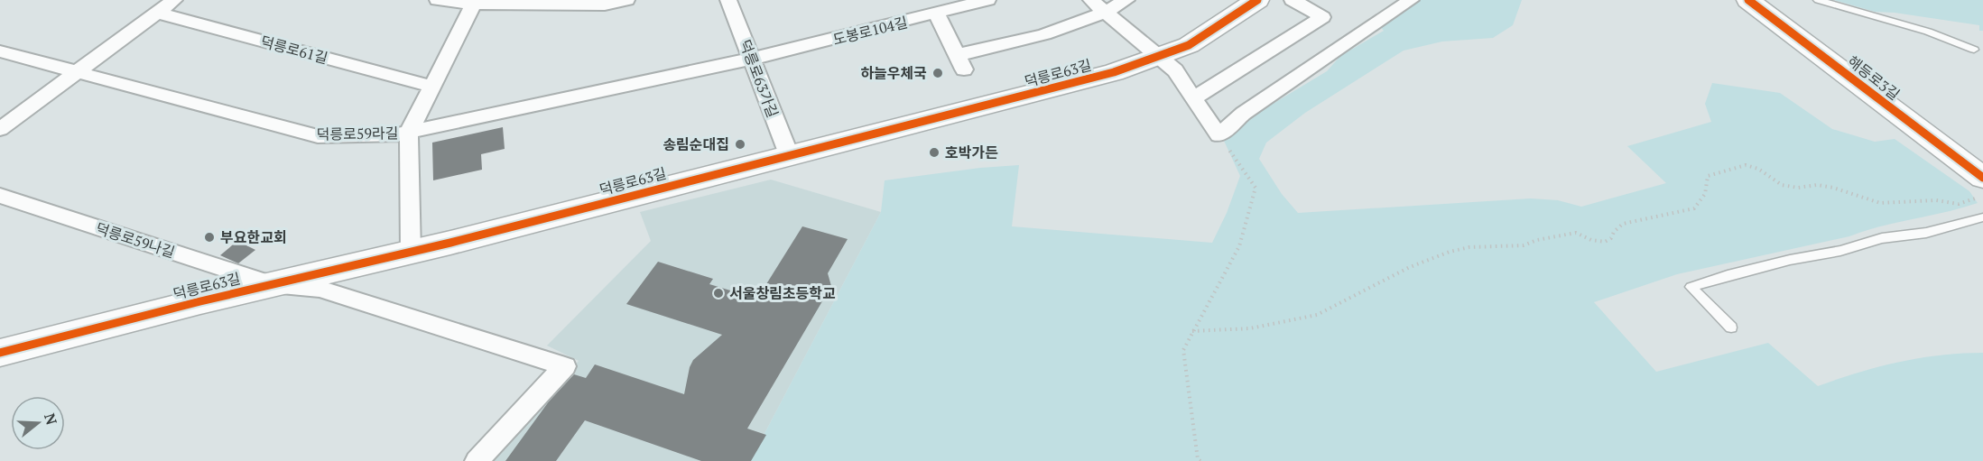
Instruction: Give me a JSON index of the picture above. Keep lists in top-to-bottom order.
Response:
{
  "streets": {
    "street": [
      "도봉로104길",
      "덕릉로61길",
      "덕릉로63길",
      "해등로3길",
      "덕릉로63가길",
      "덕릉로59라길",
      "덕릉로59나길"
    ]
  },
  "crossings": [
    ["도봉로104길", "덕릉로63가길"],
    ["도봉로104길", "덕릉로59라길"],
    ["덕릉로63길", "덕릉로63가길"],
    ["덕릉로63길", "덕릉로59나길"],
    ["덕릉로63가길", "덕릉로59라길"]
  ],
  "places": [
    "하늘우체국",
    "송림순대집",
    "호박가든",
    "부요한교회",
    "서울창림초등학교"
  ],
  "north": "right"
}
